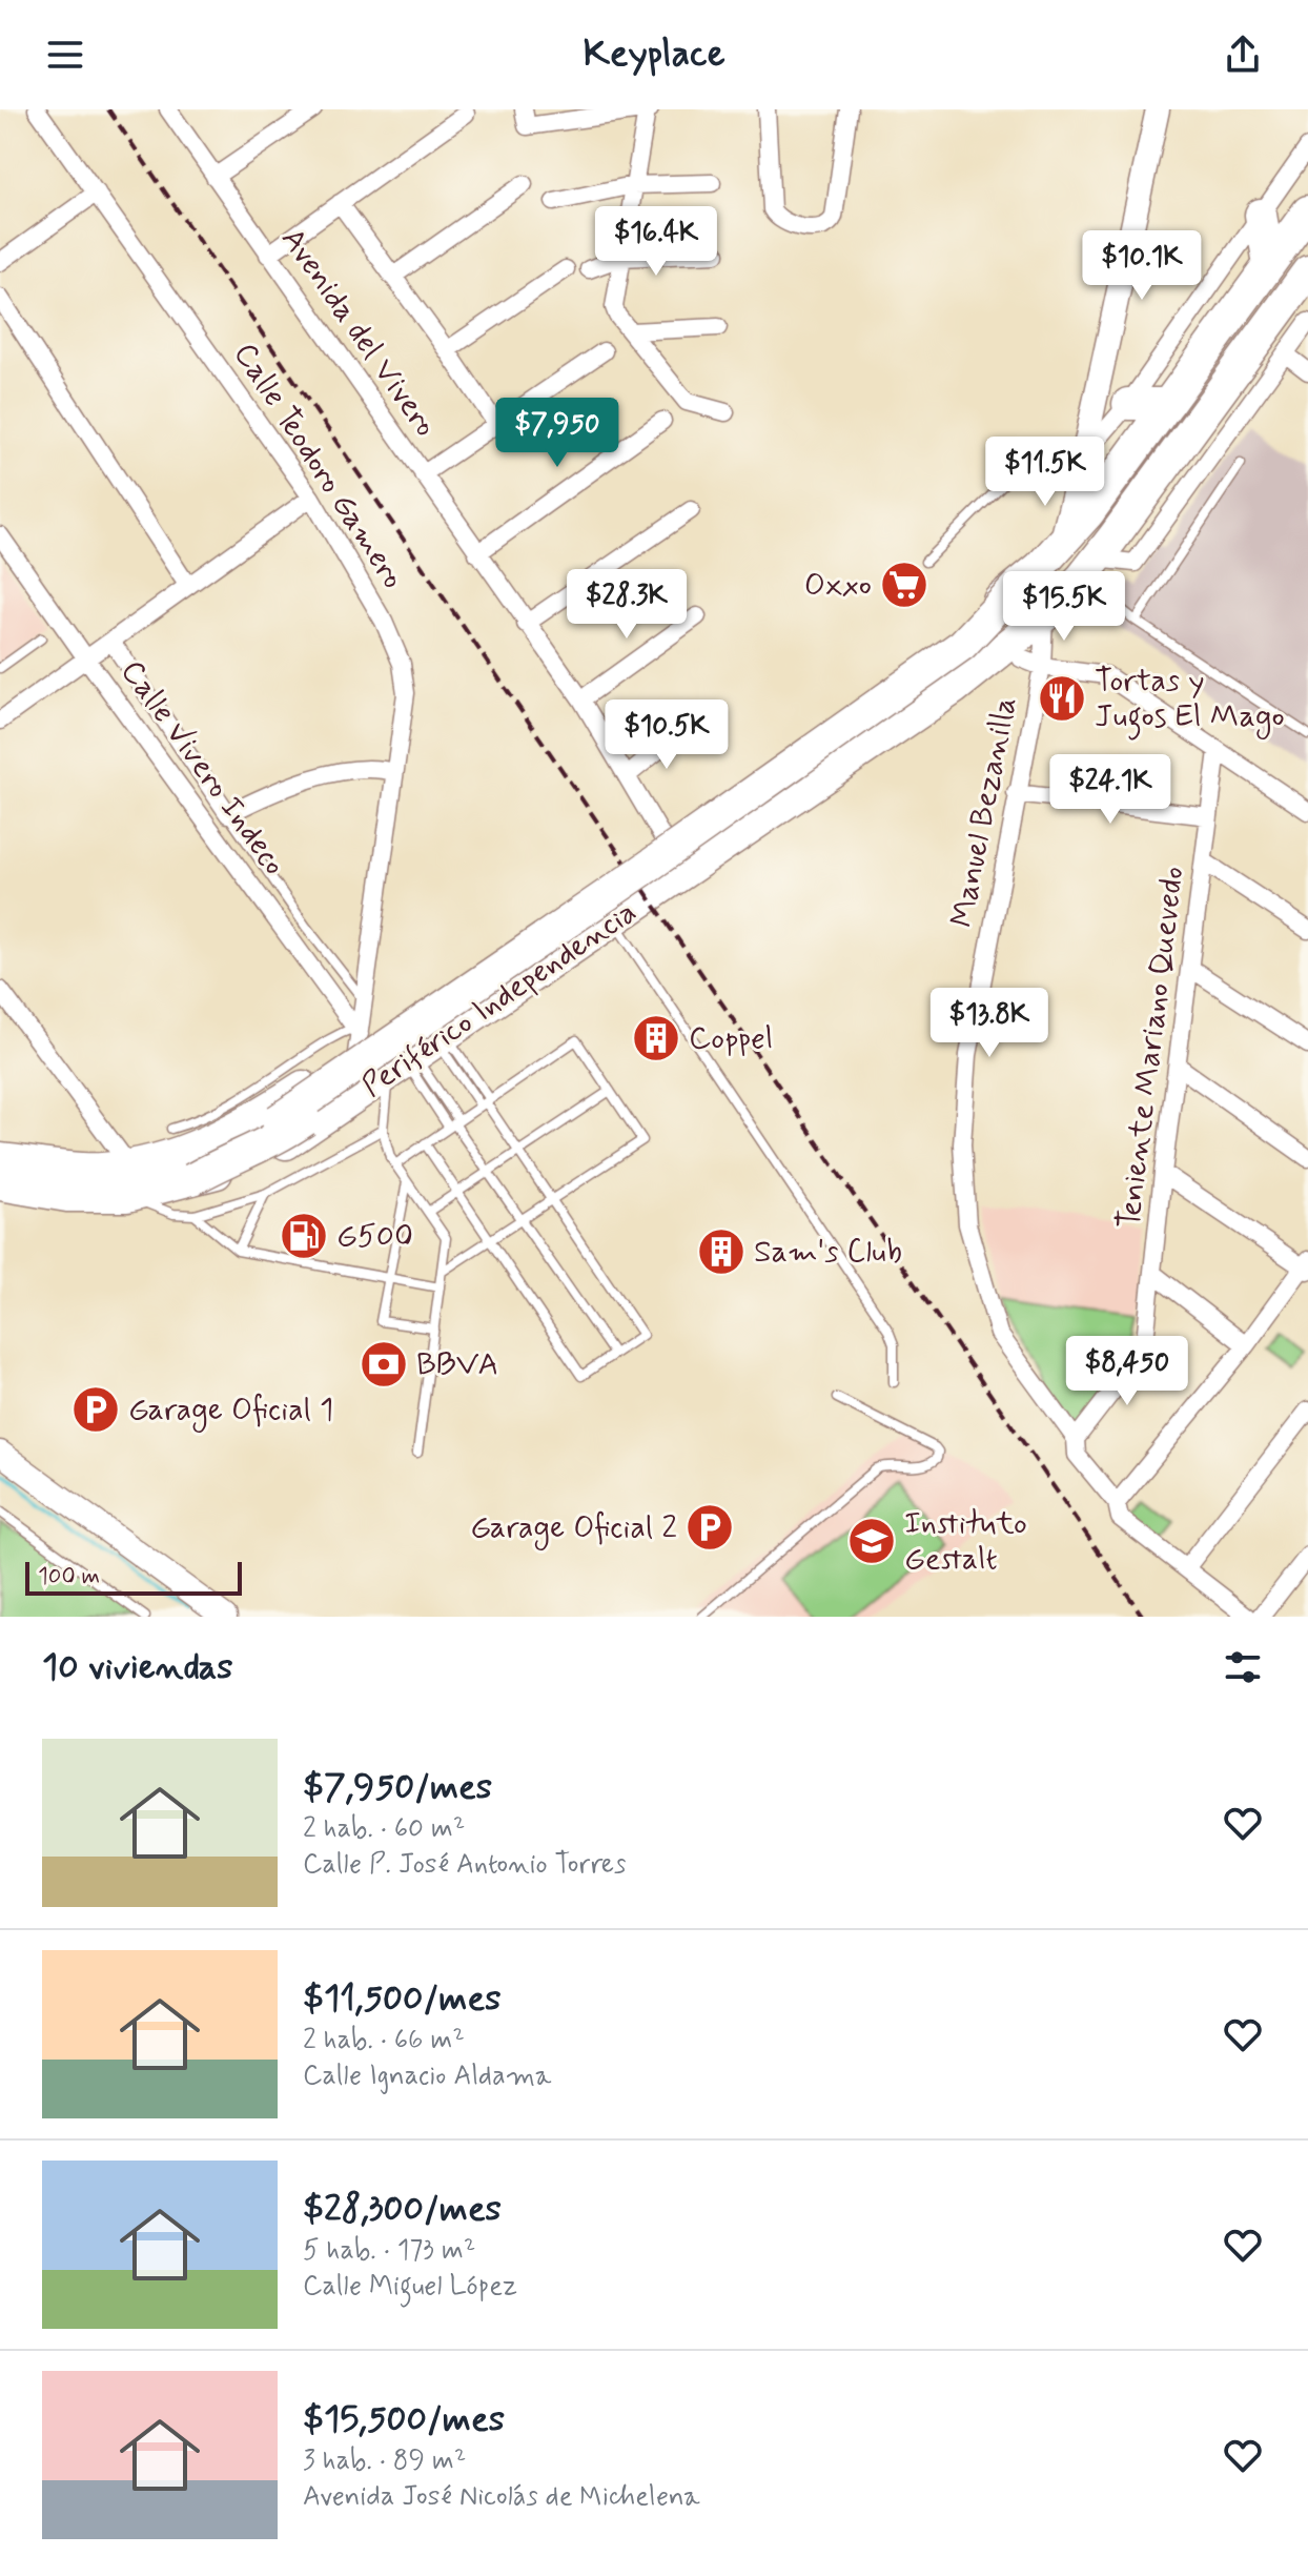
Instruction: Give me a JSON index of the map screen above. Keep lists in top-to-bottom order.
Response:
{
  "streets": {
    "highway": ["Periférico Independencia"],
    "street": [
      "Avenida del Vivero",
      "Calle Teodoro Gamero",
      "Calle Vivero Indeco",
      "Manuel Bezanilla",
      "Teniente Mariano Quevedo"
    ]
  },
  "crossings": [
    ["Avenida del Vivero", "Periférico Independencia"],
    ["Calle Teodoro Gamero", "Calle Vivero Indeco"],
    ["Calle Teodoro Gamero", "Periférico Independencia"],
    ["Calle Vivero Indeco", "Periférico Independencia"],
    ["Manuel Bezanilla", "Teniente Mariano Quevedo"]
  ],
  "places": {
    "supermarket": ["Oxxo"],
    "restaurant": ["Tortas y Jugos El Mago"],
    "building": ["Coppel", "Sam's Club"],
    "fuel station": ["G500"],
    "bank": ["BBVA"],
    "parking": ["Garage Oficial 1", "Garage Oficial 2"],
    "school or university": ["Instituto Gestalt"]
  },
  "scale_bar": "100 m",
  "page": {
    "header": "Keyplace",
    "price": [
      "$16.4K",
      "$10.1K",
      "$7,950",
      "$11.5K",
      "$28.3K",
      "$15.5K",
      "$10.5K",
      "$24.1K",
      "$13.8K",
      "$8,450"
    ],
    "scale": "100 m",
    "heading": "10 viviendas",
    "list": [
      {
        "name": "$7,950/mes",
        "note": "2 hab. · 60 m² · Calle P. José Antonio Torres"
      },
      {
        "name": "$11,500/mes",
        "note": "2 hab. · 66 m² · Calle Ignacio Aldama"
      },
      {
        "name": "$28,300/mes",
        "note": "5 hab. · 173 m² · Calle Miguel López"
      },
      {
        "name": "$15,500/mes",
        "note": "3 hab. · 89 m² · Avenida José Nicolás de Michelena"
      }
    ]
  }
}
